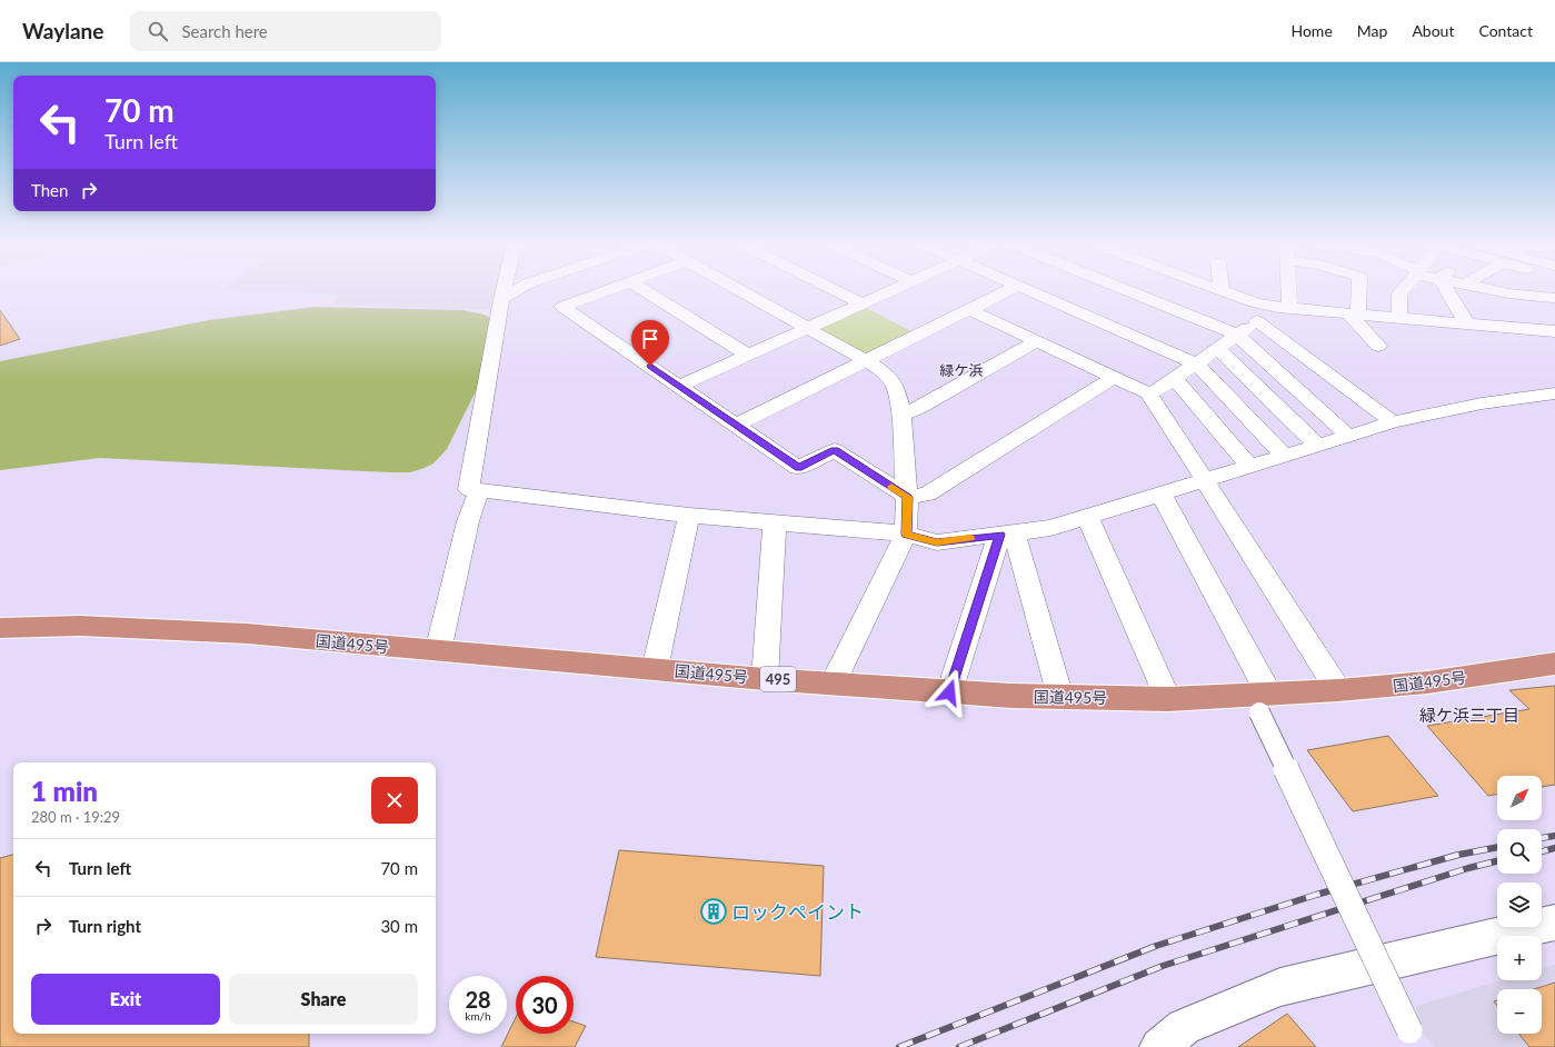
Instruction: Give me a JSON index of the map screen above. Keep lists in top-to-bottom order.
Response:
{
  "streets": {
    "highway": ["国道495号", "495"]
  },
  "districts": ["緑ケ浜", "緑ケ浜三丁目"],
  "places": {
    "building": ["ロックペイント"]
  },
  "north": "top right",
  "page": {
    "header": "Waylane",
    "search": "Search here",
    "nav": [
      "Home",
      "Map",
      "About",
      "Contact"
    ],
    "turn": ["70 m", "Turn left"],
    "then": "Then",
    "heading": ["1 min", "280 m · 19:29"],
    "map_buttons": ["+", "−"],
    "list": [
      {
        "name": "Turn left",
        "value": "70 m"
      },
      {
        "name": "Turn right",
        "value": "30 m"
      }
    ],
    "buttons": ["Exit", "Share"],
    "speed": "28 km/h",
    "limit": "30"
  }
}
